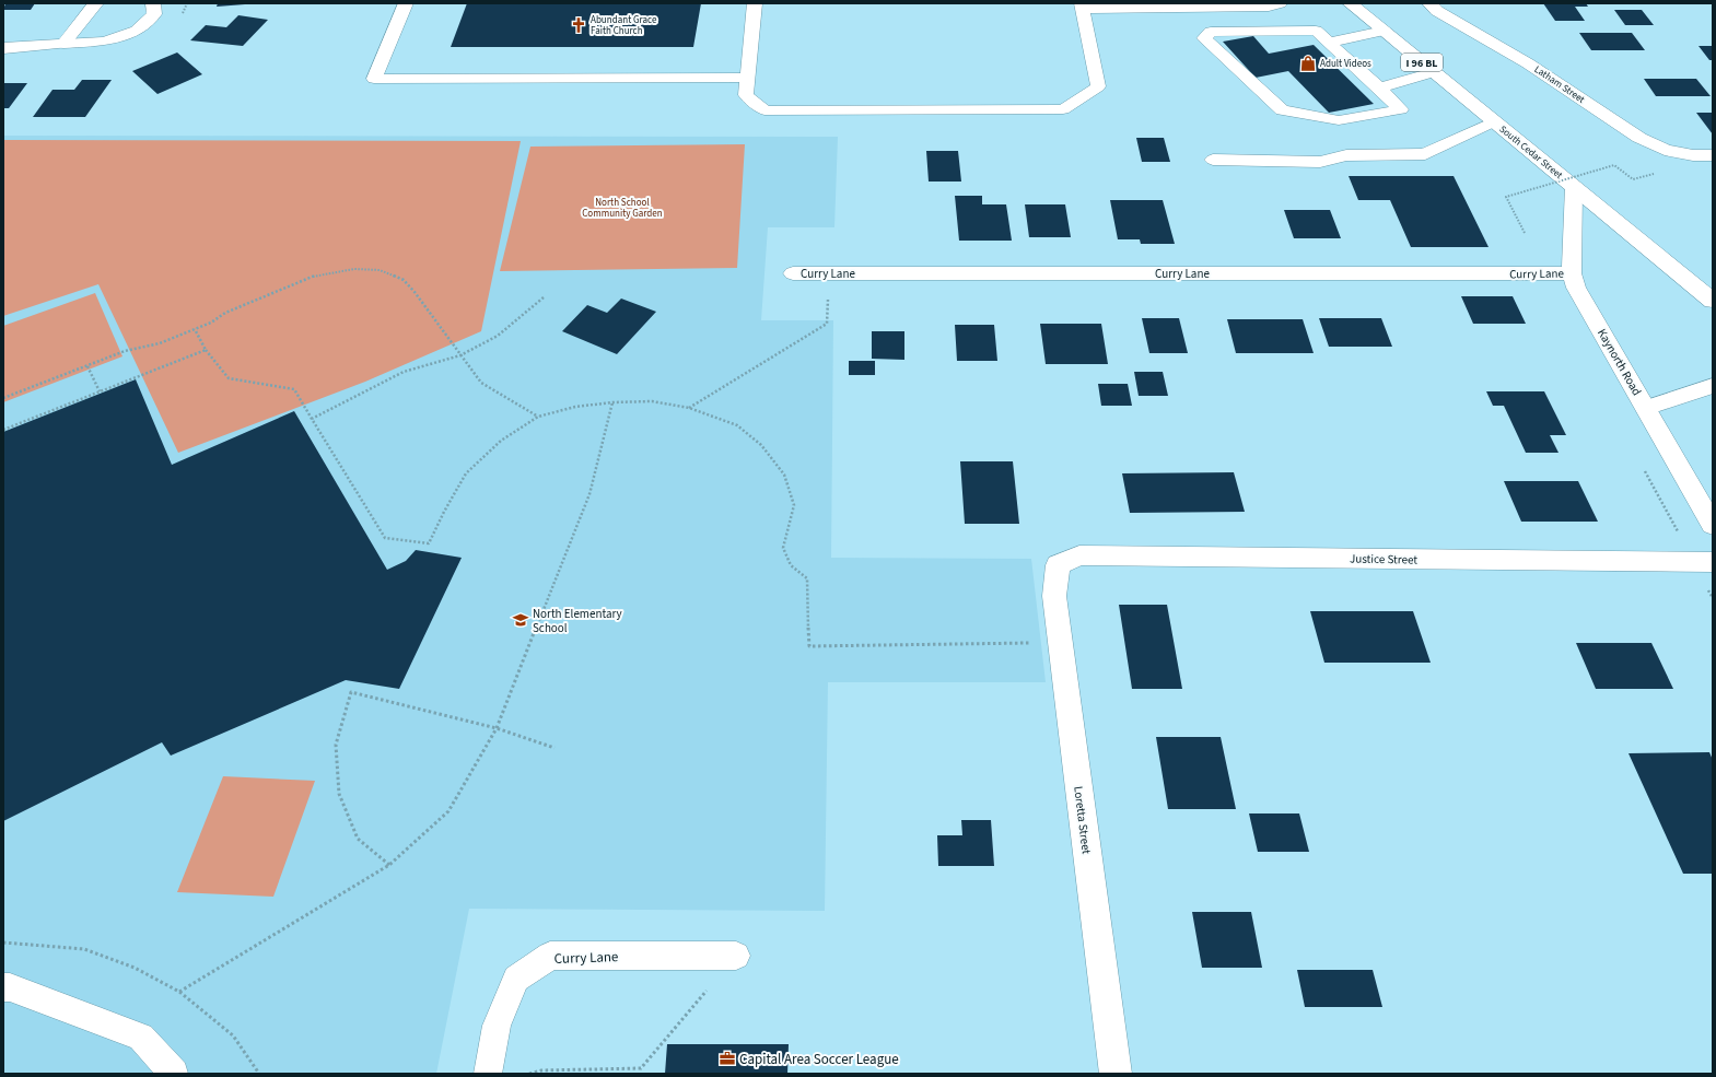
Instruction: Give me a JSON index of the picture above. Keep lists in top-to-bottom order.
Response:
{
  "streets": {
    "street": [
      "I 96 BL",
      "Latham Street",
      "South Cedar Street",
      "Curry Lane",
      "Kaynorth Road",
      "Justice Street",
      "Loretta Street"
    ]
  },
  "crossings": [
    ["South Cedar Street", "Kaynorth Road"],
    ["Curry Lane", "Kaynorth Road"],
    ["Justice Street", "Loretta Street"]
  ],
  "parks": ["North School Community Garden"],
  "places": {
    "church": ["Abundant Grace Faith Church"],
    "shop": ["Adult Videos"],
    "school or university": ["North Elementary School"],
    "office": ["Capital Area Soccer League"]
  }
}
